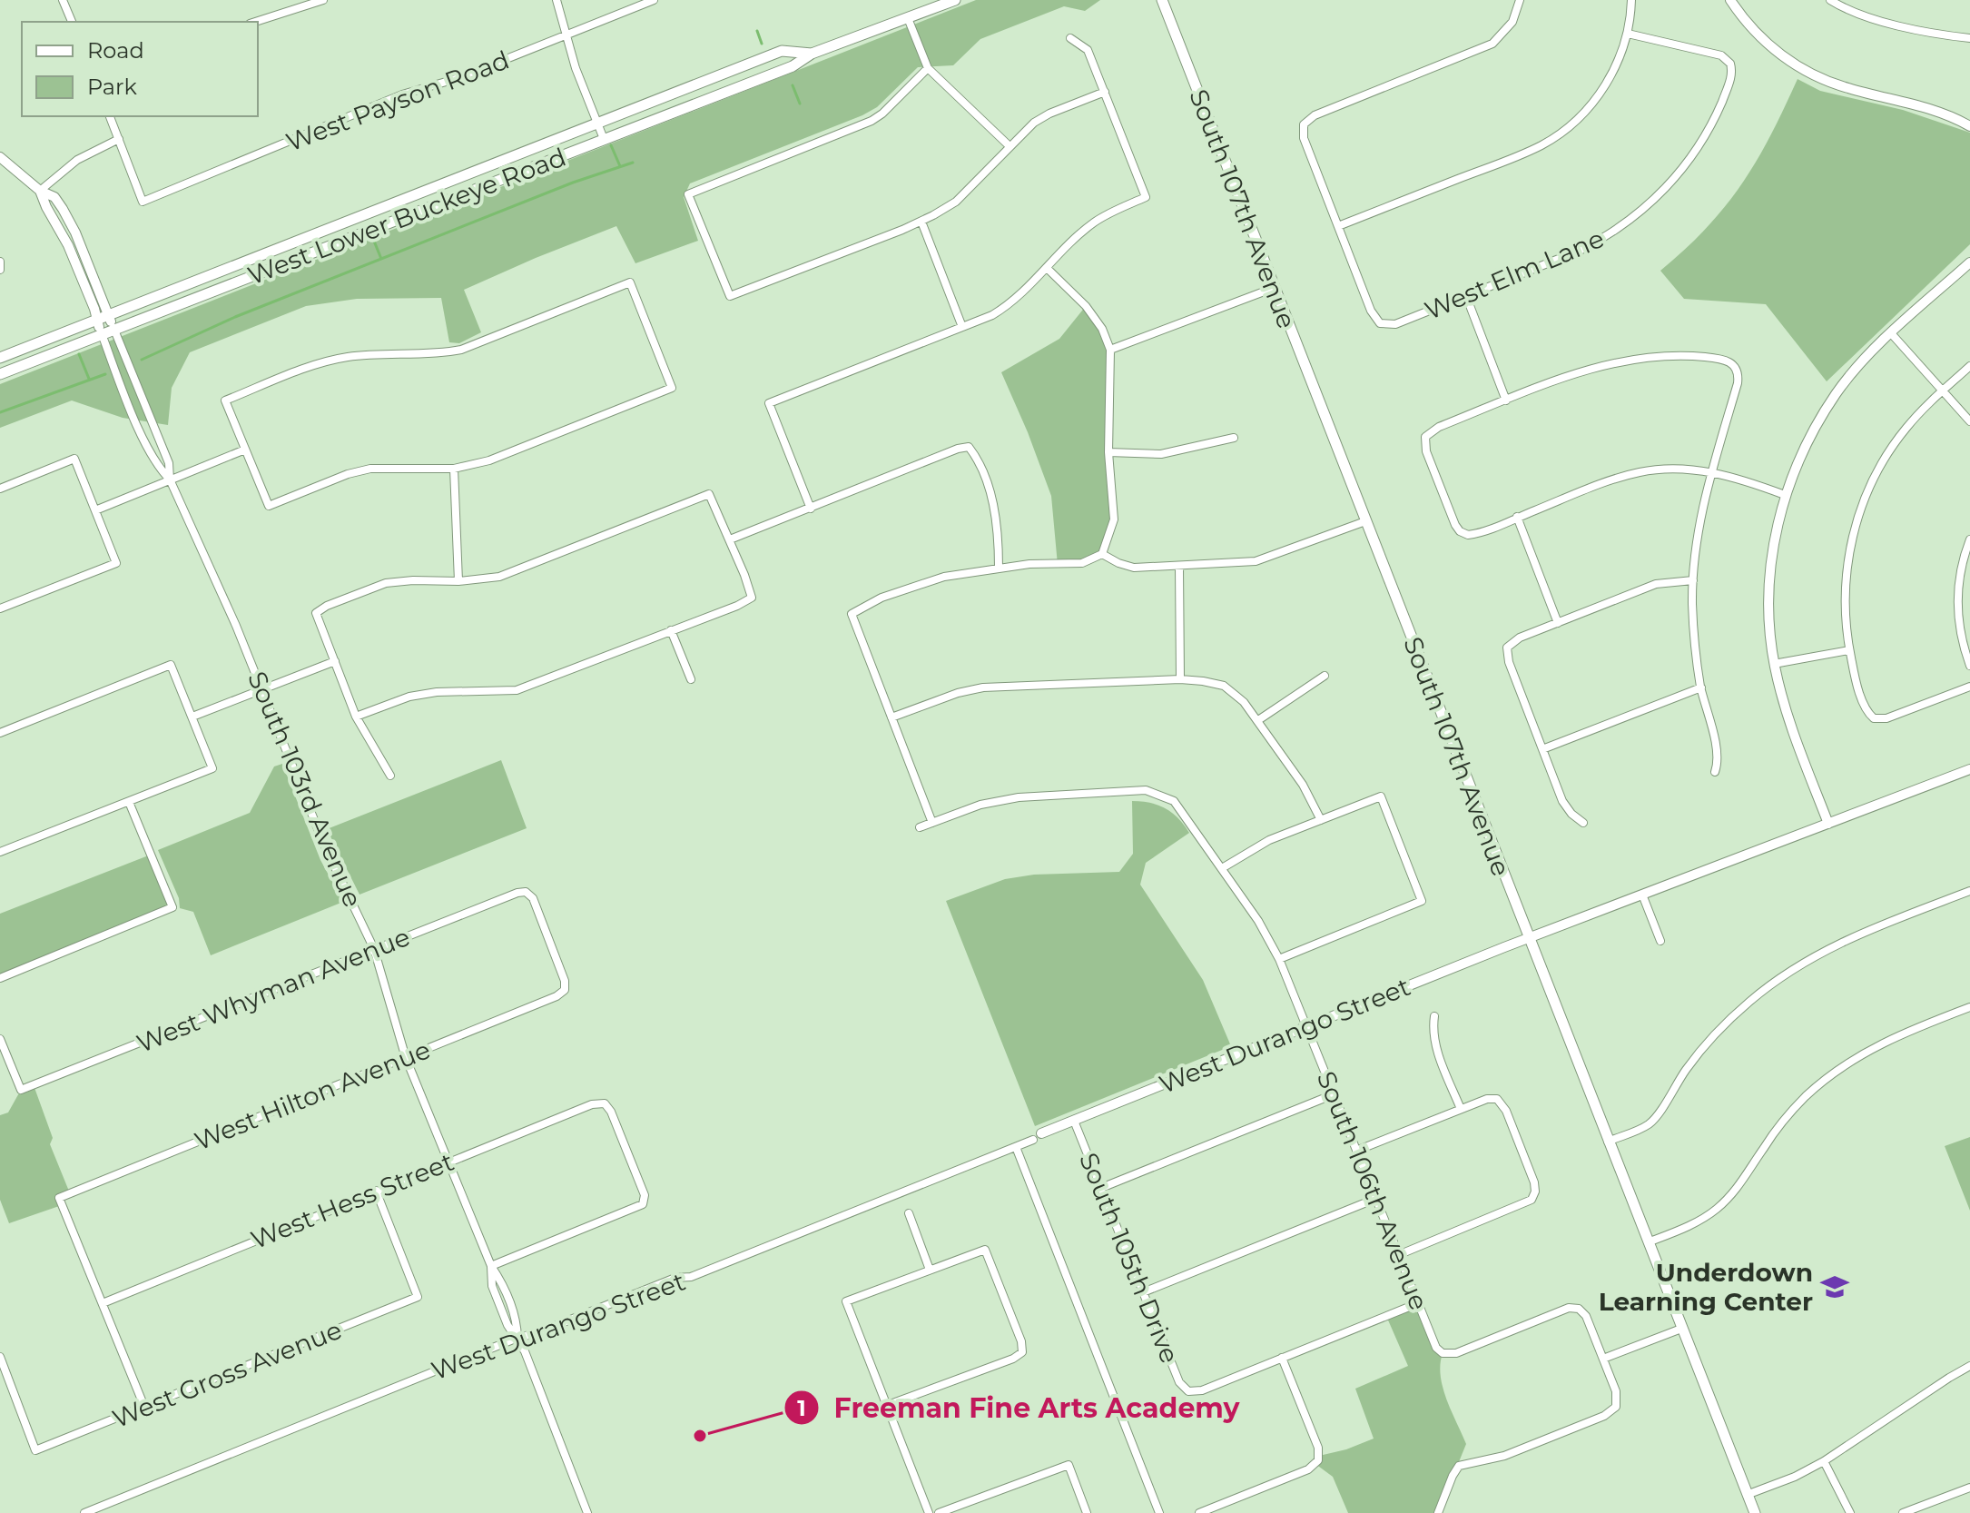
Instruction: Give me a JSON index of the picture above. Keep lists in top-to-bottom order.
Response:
{
  "streets": {
    "main road": ["South 107th Avenue", "West Lower Buckeye Road"],
    "street": [
      "West Payson Road",
      "West Elm Lane",
      "South 103rd Avenue",
      "West Whyman Avenue",
      "West Durango Street",
      "West Hilton Avenue",
      "South 106th Avenue",
      "West Hess Street",
      "South 105th Drive",
      "West Gross Avenue"
    ]
  },
  "crossings": [
    ["South 107th Avenue", "West Durango Street"],
    ["West Lower Buckeye Road", "South 103rd Avenue"],
    ["South 103rd Avenue", "West Whyman Avenue"],
    ["South 103rd Avenue", "West Durango Street"],
    ["South 103rd Avenue", "West Hilton Avenue"],
    ["South 103rd Avenue", "West Hess Street"],
    ["West Whyman Avenue", "West Hilton Avenue"],
    ["West Durango Street", "South 106th Avenue"],
    ["West Durango Street", "South 105th Drive"],
    ["West Hilton Avenue", "West Hess Street"],
    ["West Hess Street", "West Gross Avenue"]
  ],
  "places": {
    "school or university": ["Underdown Learning Center"],
    "other": ["Freeman Fine Arts Academy"]
  },
  "legend": ["Road", "Park"]
}
